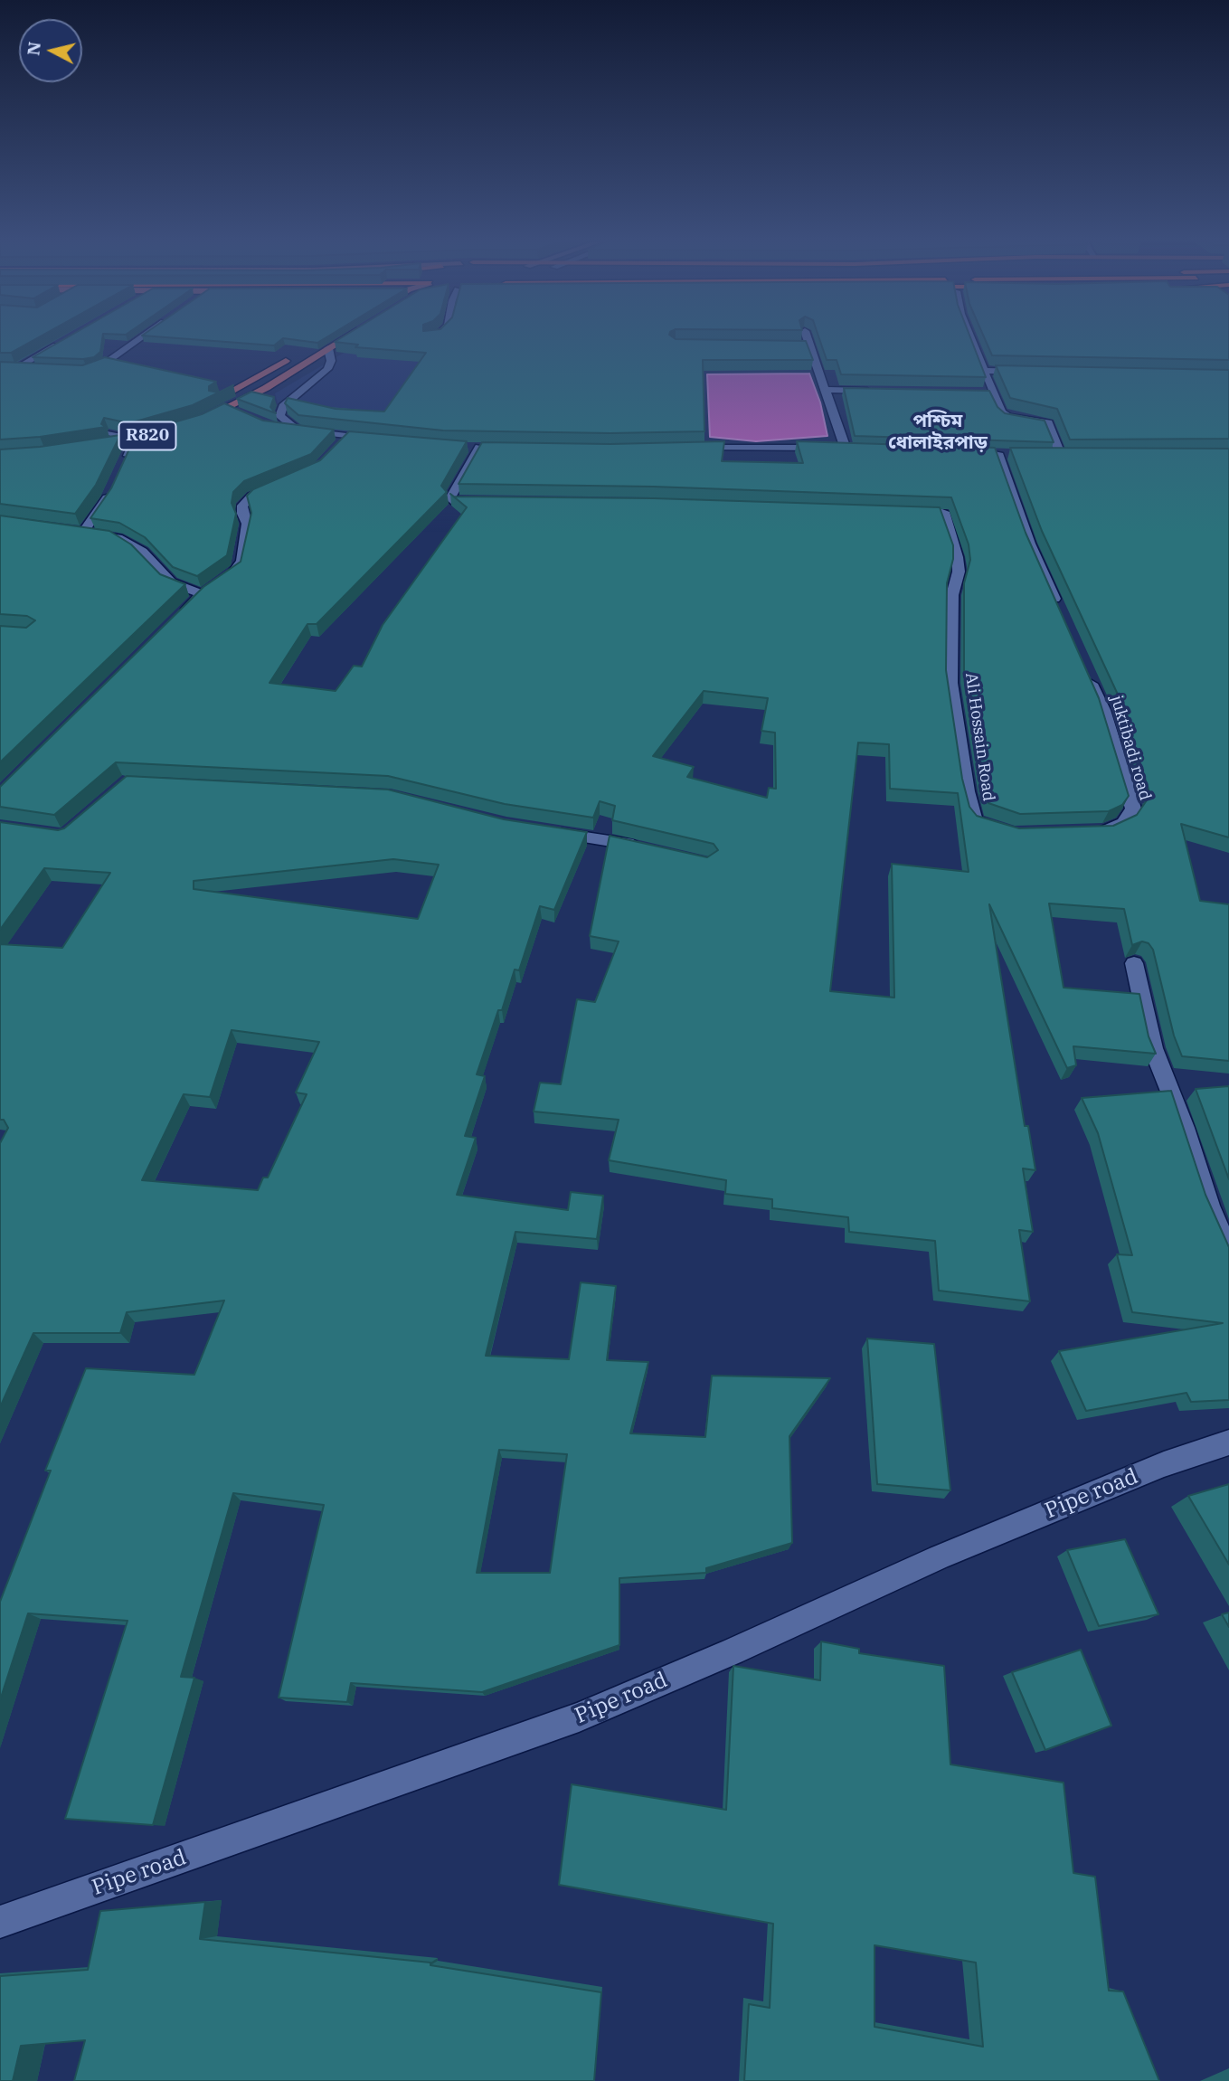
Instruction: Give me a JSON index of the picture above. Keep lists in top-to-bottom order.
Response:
{
  "streets": {
    "main road": ["R820"],
    "street": ["Ali Hossain Road", "juktibadi road", "Pipe road"]
  },
  "districts": ["পশ্চিম ধোলাইরপাড়"],
  "north": "left"
}
